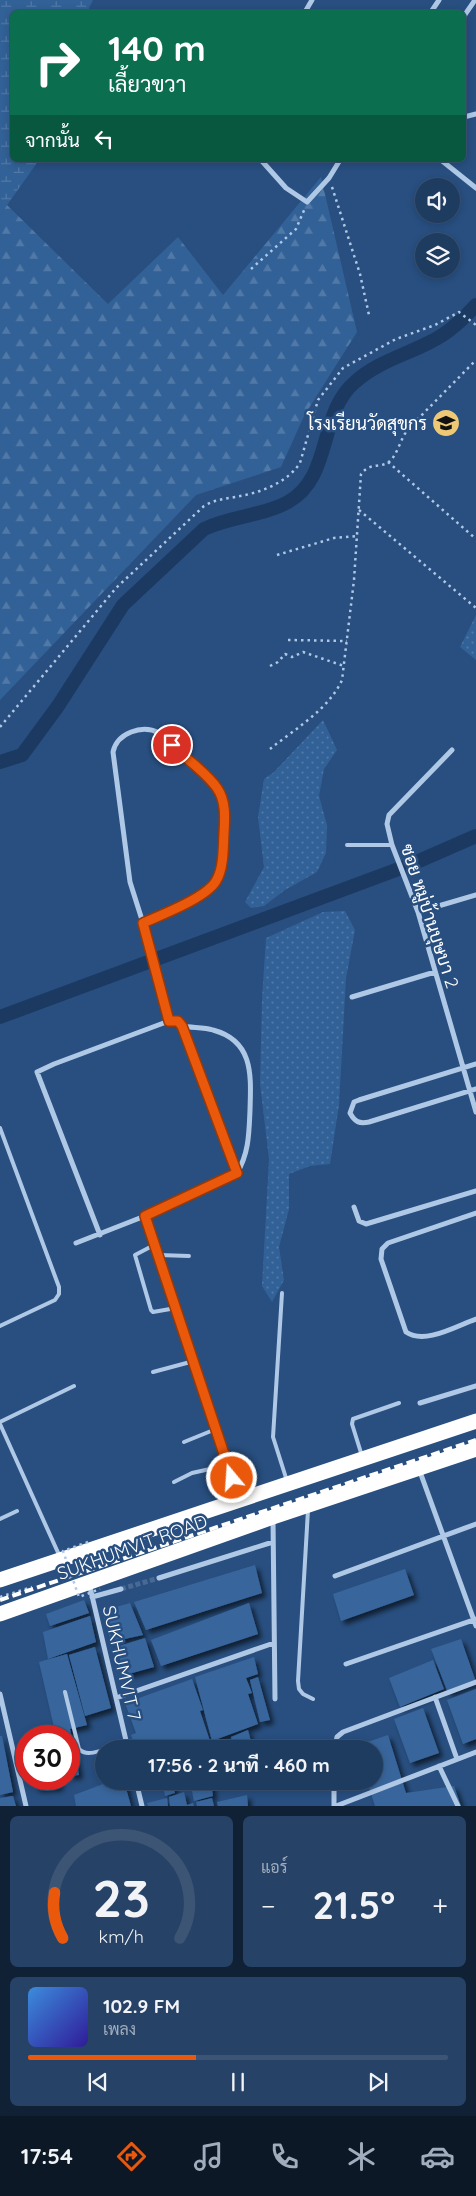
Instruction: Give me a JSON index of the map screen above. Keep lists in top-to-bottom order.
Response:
{
  "streets": {
    "highway": ["SUKHUMVIT ROAD"],
    "street": ["ซอย หมู่บ้านบุษบา 2", "SUKHUMVIT 7"]
  },
  "crossings": [
    ["SUKHUMVIT ROAD", "SUKHUMVIT 7"]
  ],
  "places": {
    "school or university": ["โรงเรียนวัดสุขกร"]
  },
  "page": {
    "turn": ["140 m", "เลี้ยวขวา"],
    "then": "จากนั้น",
    "limit": "30",
    "trip": "17:56 · 2 นาที · 460 m",
    "tile": "แอร์",
    "heat": ["−", "21.5°", "+"],
    "song": ["102.9 FM", "เพลง"],
    "tabs": "17:54",
    "gauge": ["23", "km/h"]
  }
}
